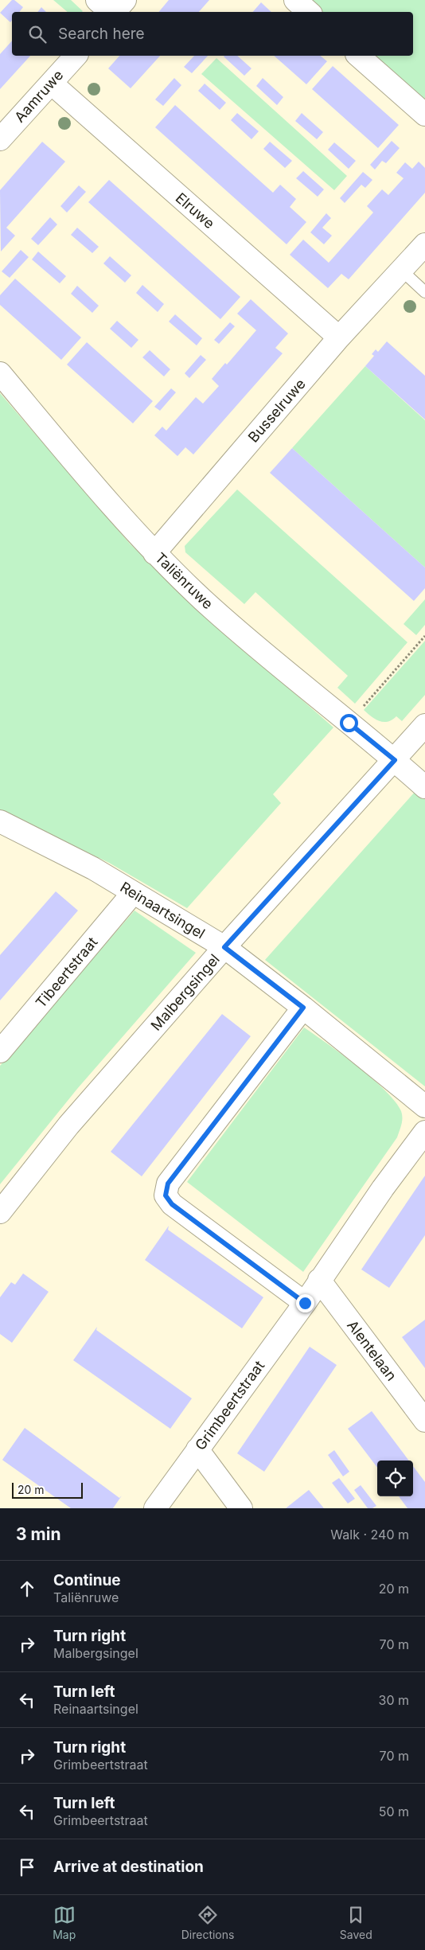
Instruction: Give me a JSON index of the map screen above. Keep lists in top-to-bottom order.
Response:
{
  "streets": {
    "street": [
      "Aamruwe",
      "Elruwe",
      "Busselruwe",
      "Taliënruwe",
      "Reinaartsingel",
      "Tibeertstraat",
      "Malbergsingel",
      "Alentelaan",
      "Grimbeertstraat"
    ]
  },
  "crossings": [
    ["Aamruwe", "Elruwe"],
    ["Elruwe", "Busselruwe"],
    ["Busselruwe", "Taliënruwe"],
    ["Taliënruwe", "Malbergsingel"],
    ["Reinaartsingel", "Tibeertstraat"],
    ["Reinaartsingel", "Malbergsingel"],
    ["Alentelaan", "Grimbeertstraat"]
  ],
  "scale_bar": "20 m",
  "page": {
    "search": "Search here",
    "scale": "20 m",
    "heading": ["3 min", "Walk · 240 m"],
    "list": [
      ["Continue", "Taliënruwe", "20 m"],
      ["Turn right", "Malbergsingel", "70 m"],
      ["Turn left", "Reinaartsingel", "30 m"],
      ["Turn right", "Grimbeertstraat", "70 m"],
      ["Turn left", "Grimbeertstraat", "50 m"],
      "Arrive at destination"
    ],
    "nav": ["Map", "Directions", "Saved"]
  }
}
